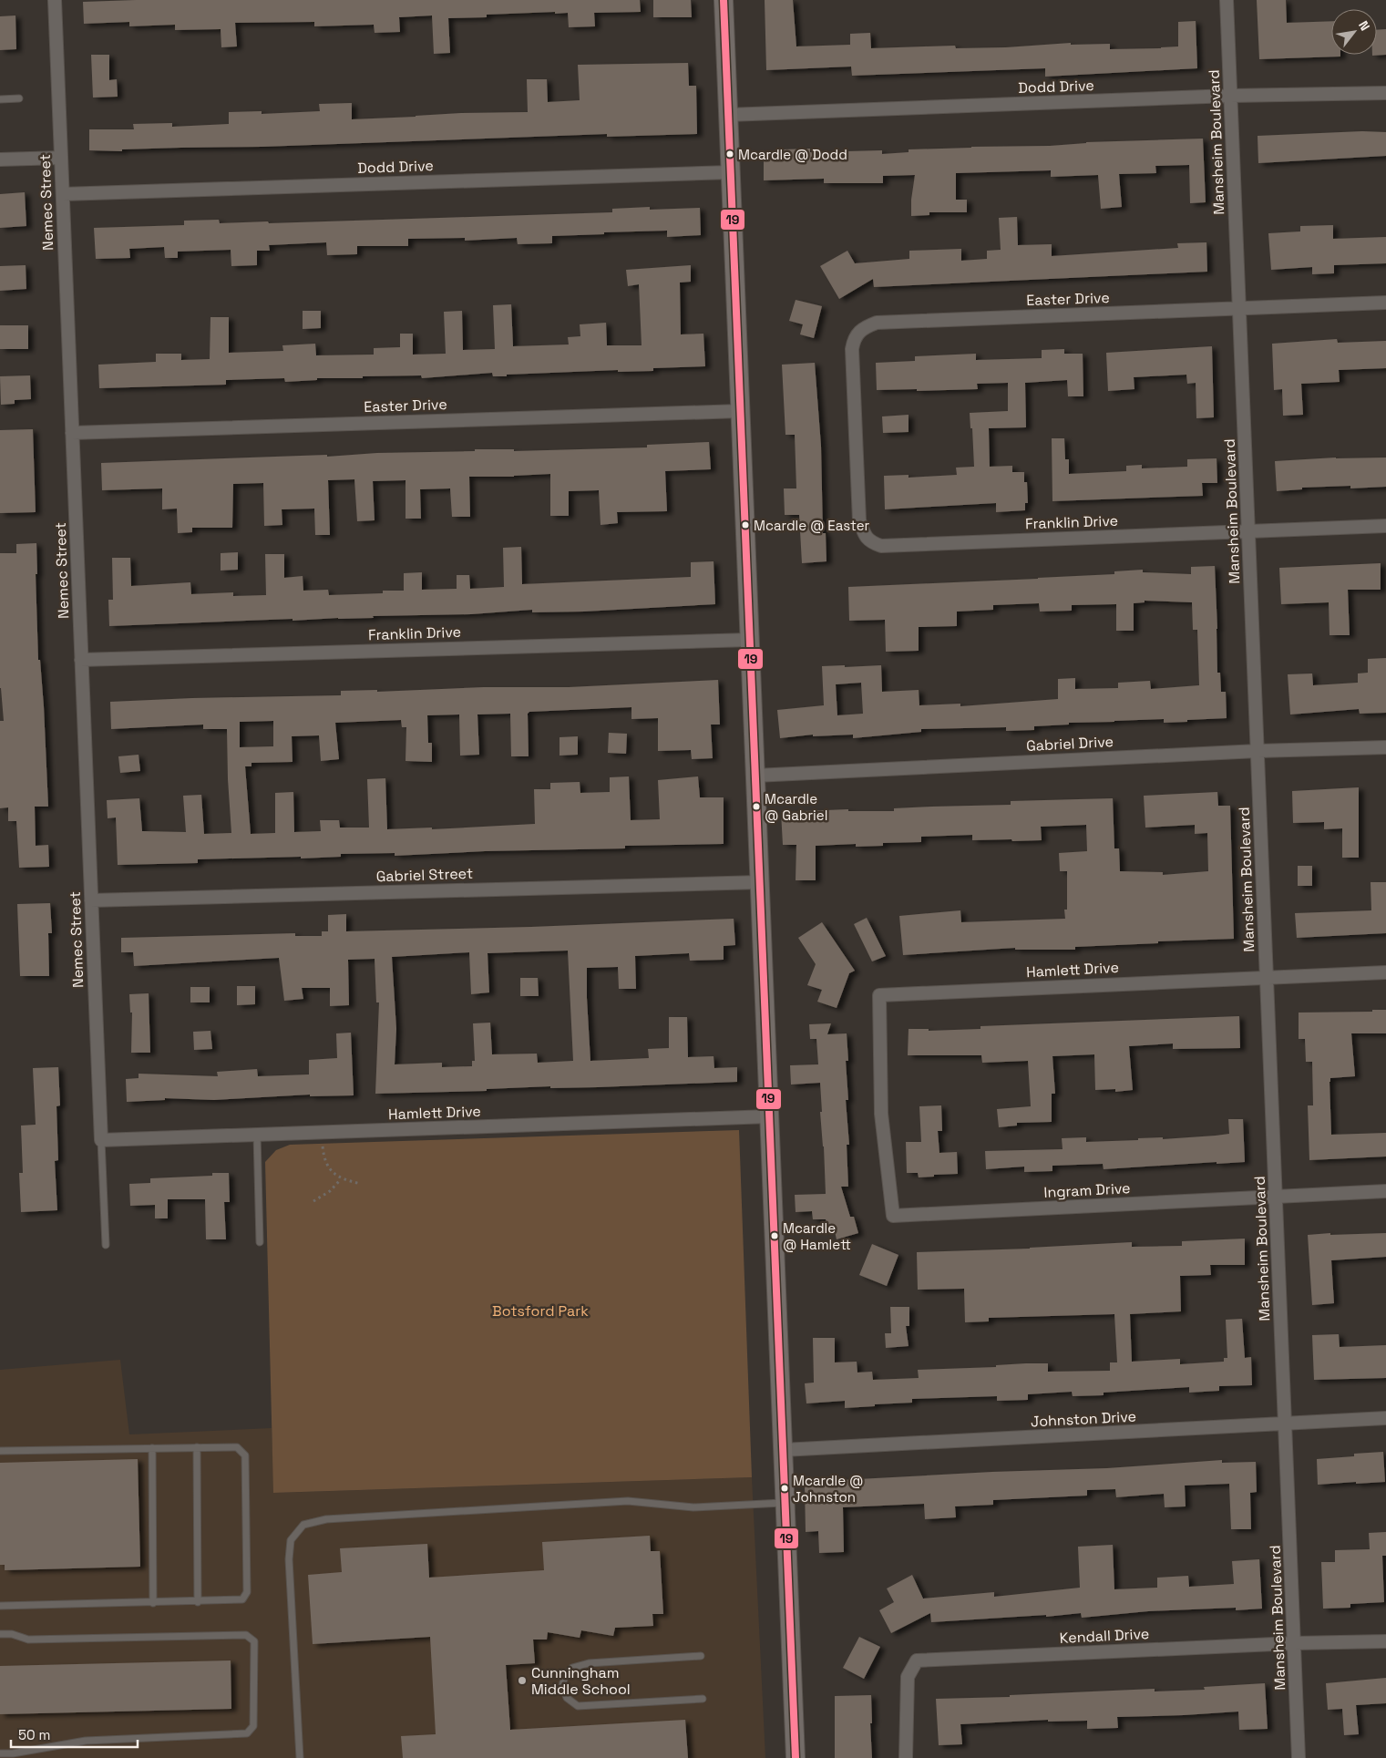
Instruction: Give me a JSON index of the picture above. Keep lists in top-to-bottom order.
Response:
{
  "streets": {
    "street": [
      "Dodd Drive",
      "Mansheim Boulevard",
      "Nemec Street",
      "Easter Drive",
      "Franklin Drive",
      "Gabriel Drive",
      "Gabriel Street",
      "Hamlett Drive",
      "Ingram Drive",
      "Johnston Drive",
      "Kendall Drive"
    ]
  },
  "crossings": [
    ["Dodd Drive", "Mansheim Boulevard"],
    ["Dodd Drive", "Nemec Street"],
    ["Mansheim Boulevard", "Easter Drive"],
    ["Mansheim Boulevard", "Franklin Drive"],
    ["Mansheim Boulevard", "Gabriel Drive"],
    ["Mansheim Boulevard", "Hamlett Drive"],
    ["Mansheim Boulevard", "Ingram Drive"],
    ["Mansheim Boulevard", "Johnston Drive"],
    ["Mansheim Boulevard", "Kendall Drive"],
    ["Nemec Street", "Easter Drive"],
    ["Nemec Street", "Franklin Drive"],
    ["Nemec Street", "Gabriel Street"],
    ["Nemec Street", "Hamlett Drive"],
    ["Easter Drive", "Franklin Drive"],
    ["Hamlett Drive", "Ingram Drive"]
  ],
  "parks": ["Botsford Park"],
  "places": [
    "Mcardle @ Dodd",
    "Mcardle @ Easter",
    "Mcardle @ Gabriel",
    "Mcardle @ Hamlett",
    "Mcardle @ Johnston",
    "Cunningham Middle School"
  ],
  "lines": ["transit line 19"],
  "scale_bar": "50 m",
  "north": "top right"
}
